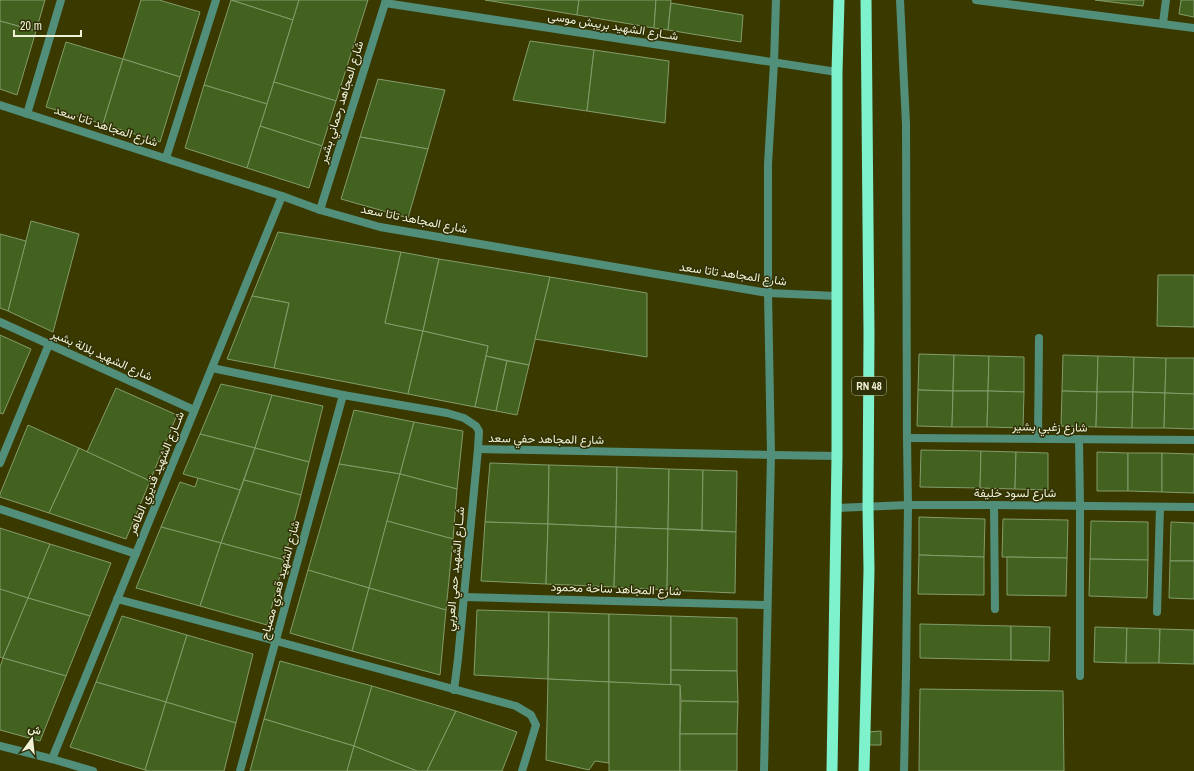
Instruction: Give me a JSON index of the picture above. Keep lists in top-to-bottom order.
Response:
{
  "streets": {
    "highway": ["RN 48"],
    "street": [
      "شــارع الشهيد بريبش موسى",
      "شارع المجاهد رحماني بشير",
      "شارع المجاهد تاتا سعد",
      "شارع الشهيد بلالة بشير",
      "شارع زغبي بشير",
      "شارع المجاهد حفي سعد",
      "شــارع الشهيد قديري الطاهر",
      "شارع لسود خليفة",
      "شــارع الشهيد حمي العربي",
      "شارع الشهيد قعري مصباح",
      "شارع المجاهد ساحة محمود"
    ]
  },
  "crossings": [
    ["شــارع الشهيد بريبش موسى", "شارع المجاهد رحماني بشير"],
    ["شــارع الشهيد بريبش موسى", "RN 48"],
    ["شارع المجاهد رحماني بشير", "شارع المجاهد تاتا سعد"],
    ["شارع المجاهد تاتا سعد", "RN 48"],
    ["شارع المجاهد تاتا سعد", "شــارع الشهيد قديري الطاهر"],
    ["شارع الشهيد بلالة بشير", "شــارع الشهيد قديري الطاهر"],
    ["RN 48", "شارع المجاهد حفي سعد"],
    ["RN 48", "شارع لسود خليفة"],
    ["شارع المجاهد حفي سعد", "شــارع الشهيد قديري الطاهر"],
    ["شارع المجاهد حفي سعد", "شــارع الشهيد حمي العربي"],
    ["شارع المجاهد حفي سعد", "شارع الشهيد قعري مصباح"],
    ["شــارع الشهيد حمي العربي", "شارع المجاهد ساحة محمود"]
  ],
  "scale_bar": "20 m",
  "north": "top"
}
